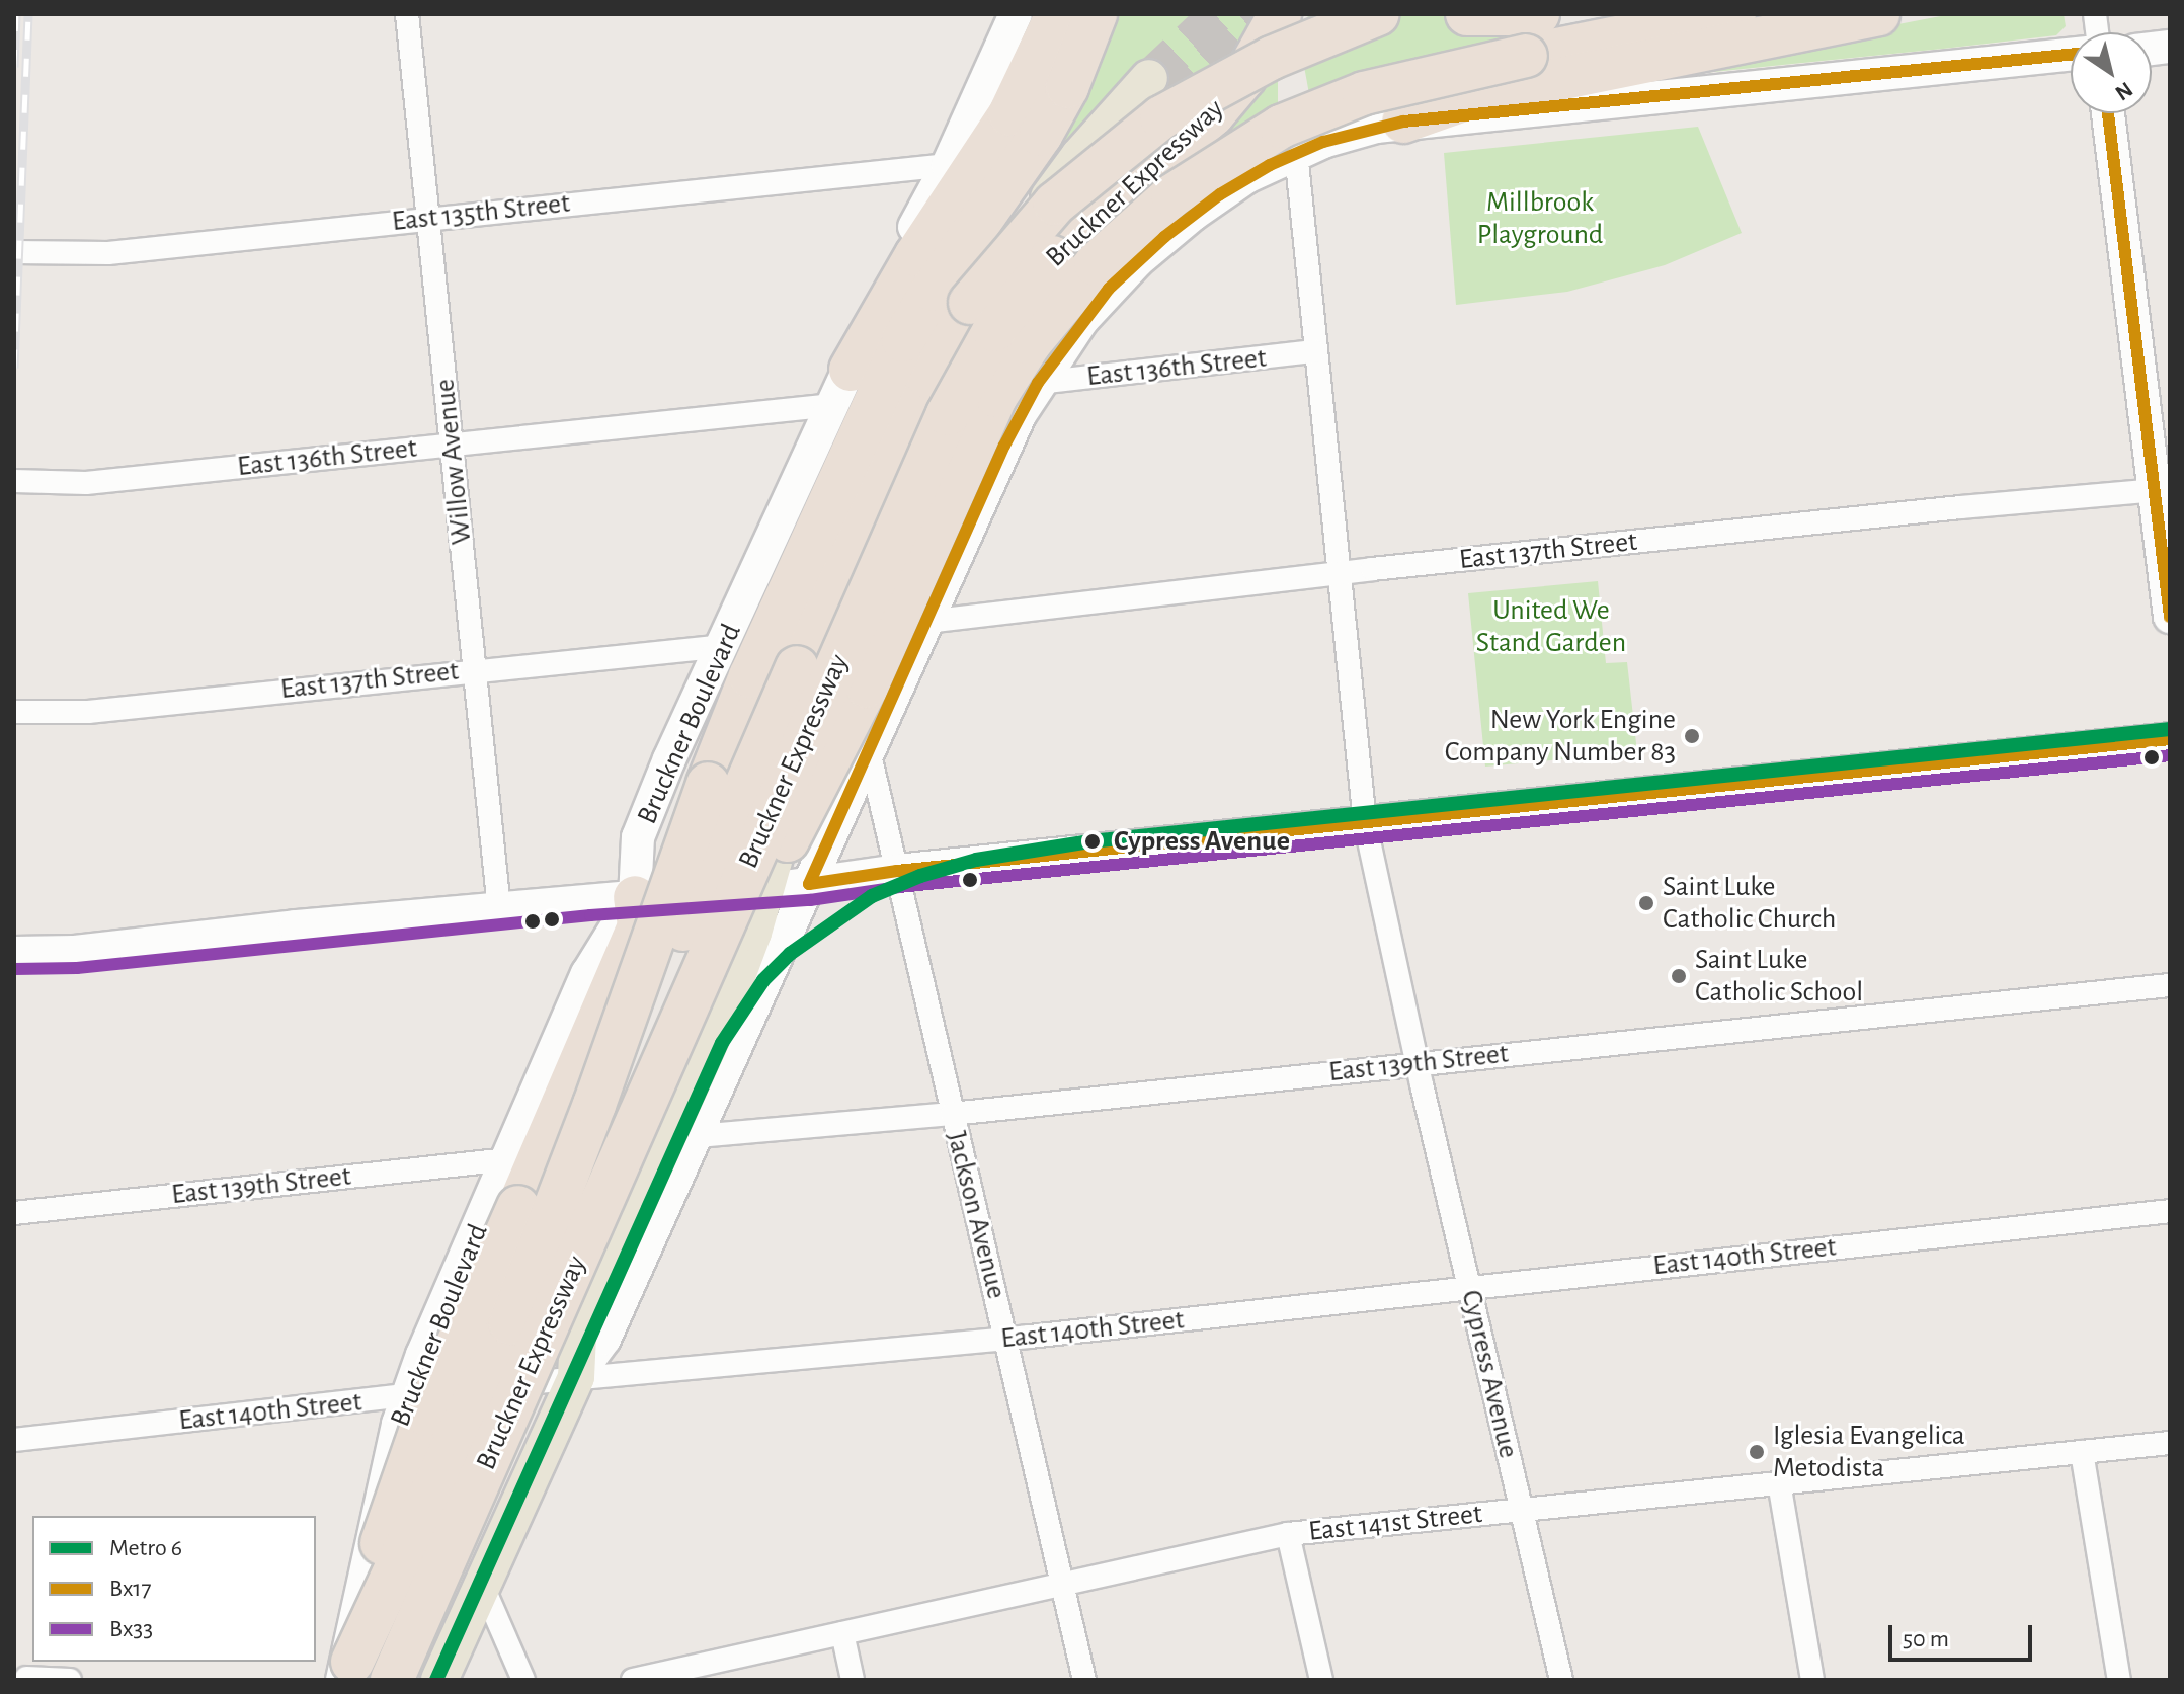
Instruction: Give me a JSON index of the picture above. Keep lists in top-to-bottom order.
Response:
{
  "streets": {
    "highway": ["Bruckner Expressway"],
    "main road": ["Bruckner Boulevard"],
    "street": [
      "East 135th Street",
      "East 136th Street",
      "Willow Avenue",
      "East 137th Street",
      "East 139th Street",
      "Jackson Avenue",
      "East 140th Street",
      "Cypress Avenue",
      "East 141st Street"
    ]
  },
  "crossings": [
    ["Bruckner Expressway", "Bruckner Boulevard"],
    ["Bruckner Expressway", "East 139th Street"],
    ["East 135th Street", "Willow Avenue"],
    ["East 135th Street", "Bruckner Boulevard"],
    ["East 136th Street", "Willow Avenue"],
    ["East 136th Street", "Bruckner Boulevard"],
    ["East 136th Street", "Cypress Avenue"],
    ["Willow Avenue", "East 137th Street"],
    ["East 137th Street", "Bruckner Boulevard"],
    ["East 137th Street", "Cypress Avenue"],
    ["Bruckner Boulevard", "East 139th Street"],
    ["Bruckner Boulevard", "East 140th Street"],
    ["East 139th Street", "Jackson Avenue"],
    ["East 139th Street", "Cypress Avenue"],
    ["Jackson Avenue", "East 140th Street"],
    ["Jackson Avenue", "East 141st Street"],
    ["East 140th Street", "Cypress Avenue"],
    ["Cypress Avenue", "East 141st Street"]
  ],
  "parks": ["Millbrook Playground", "United We Stand Garden"],
  "places": [
    "New York Engine Company Number 83",
    "Cypress Avenue",
    "Saint Luke Catholic Church",
    "Saint Luke Catholic School",
    "Iglesia Evangelica Metodista"
  ],
  "lines": ["transit line Bx17", "metro line 6", "transit line Bx33"],
  "legend": ["Metro 6", "Bx17", "Bx33"],
  "scale_bar": "50 m",
  "north": "bottom right"
}
